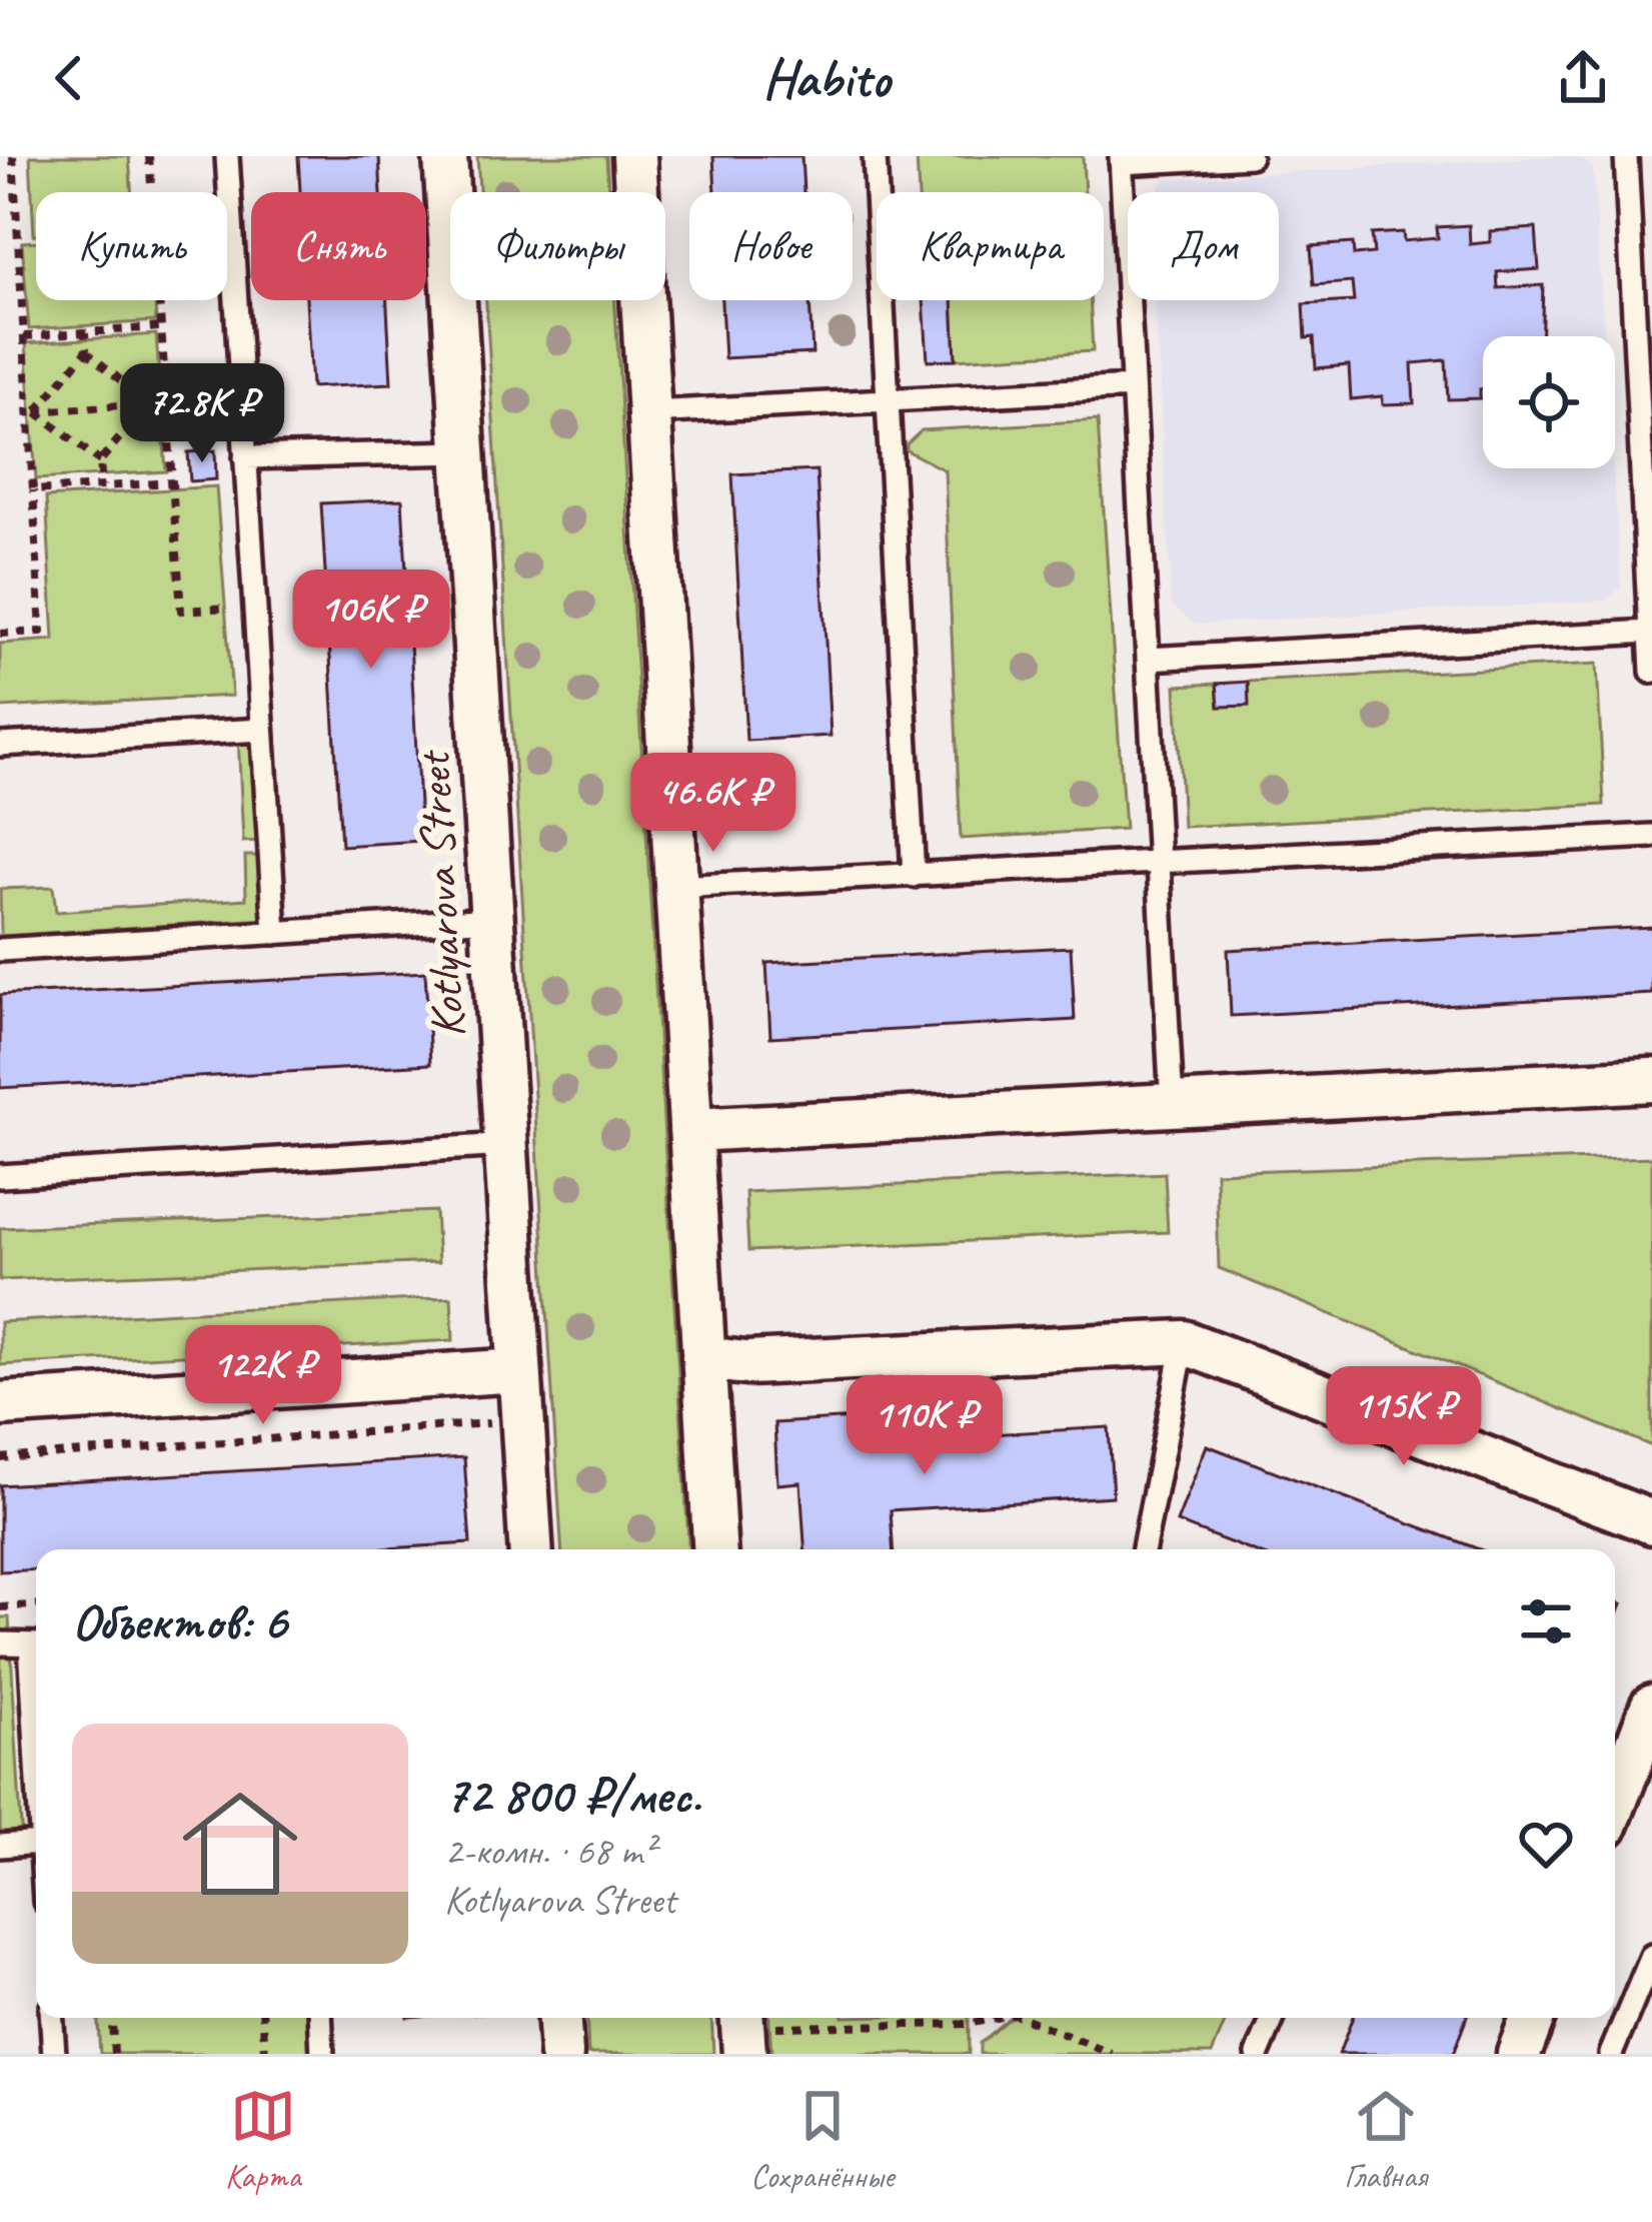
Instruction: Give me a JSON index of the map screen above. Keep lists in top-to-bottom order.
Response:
{
  "streets": {
    "street": ["Kotlyarova Street"]
  },
  "page": {
    "header": "Habito",
    "chip": [
      "Купить",
      "Снять",
      "Фильтры",
      "Новое",
      "Квартира",
      "Дом"
    ],
    "price": [
      "72.8K ₽",
      "106K ₽",
      "46.6K ₽",
      "122K ₽",
      "115K ₽",
      "110K ₽"
    ],
    "heading": "Объектов: 6",
    "list": [
      {
        "name": "72 800 ₽/мес.",
        "note": "2-комн. · 68 m² · Kotlyarova Street"
      }
    ],
    "tabs": ["Карта", "Сохранённые", "Главная"]
  }
}
